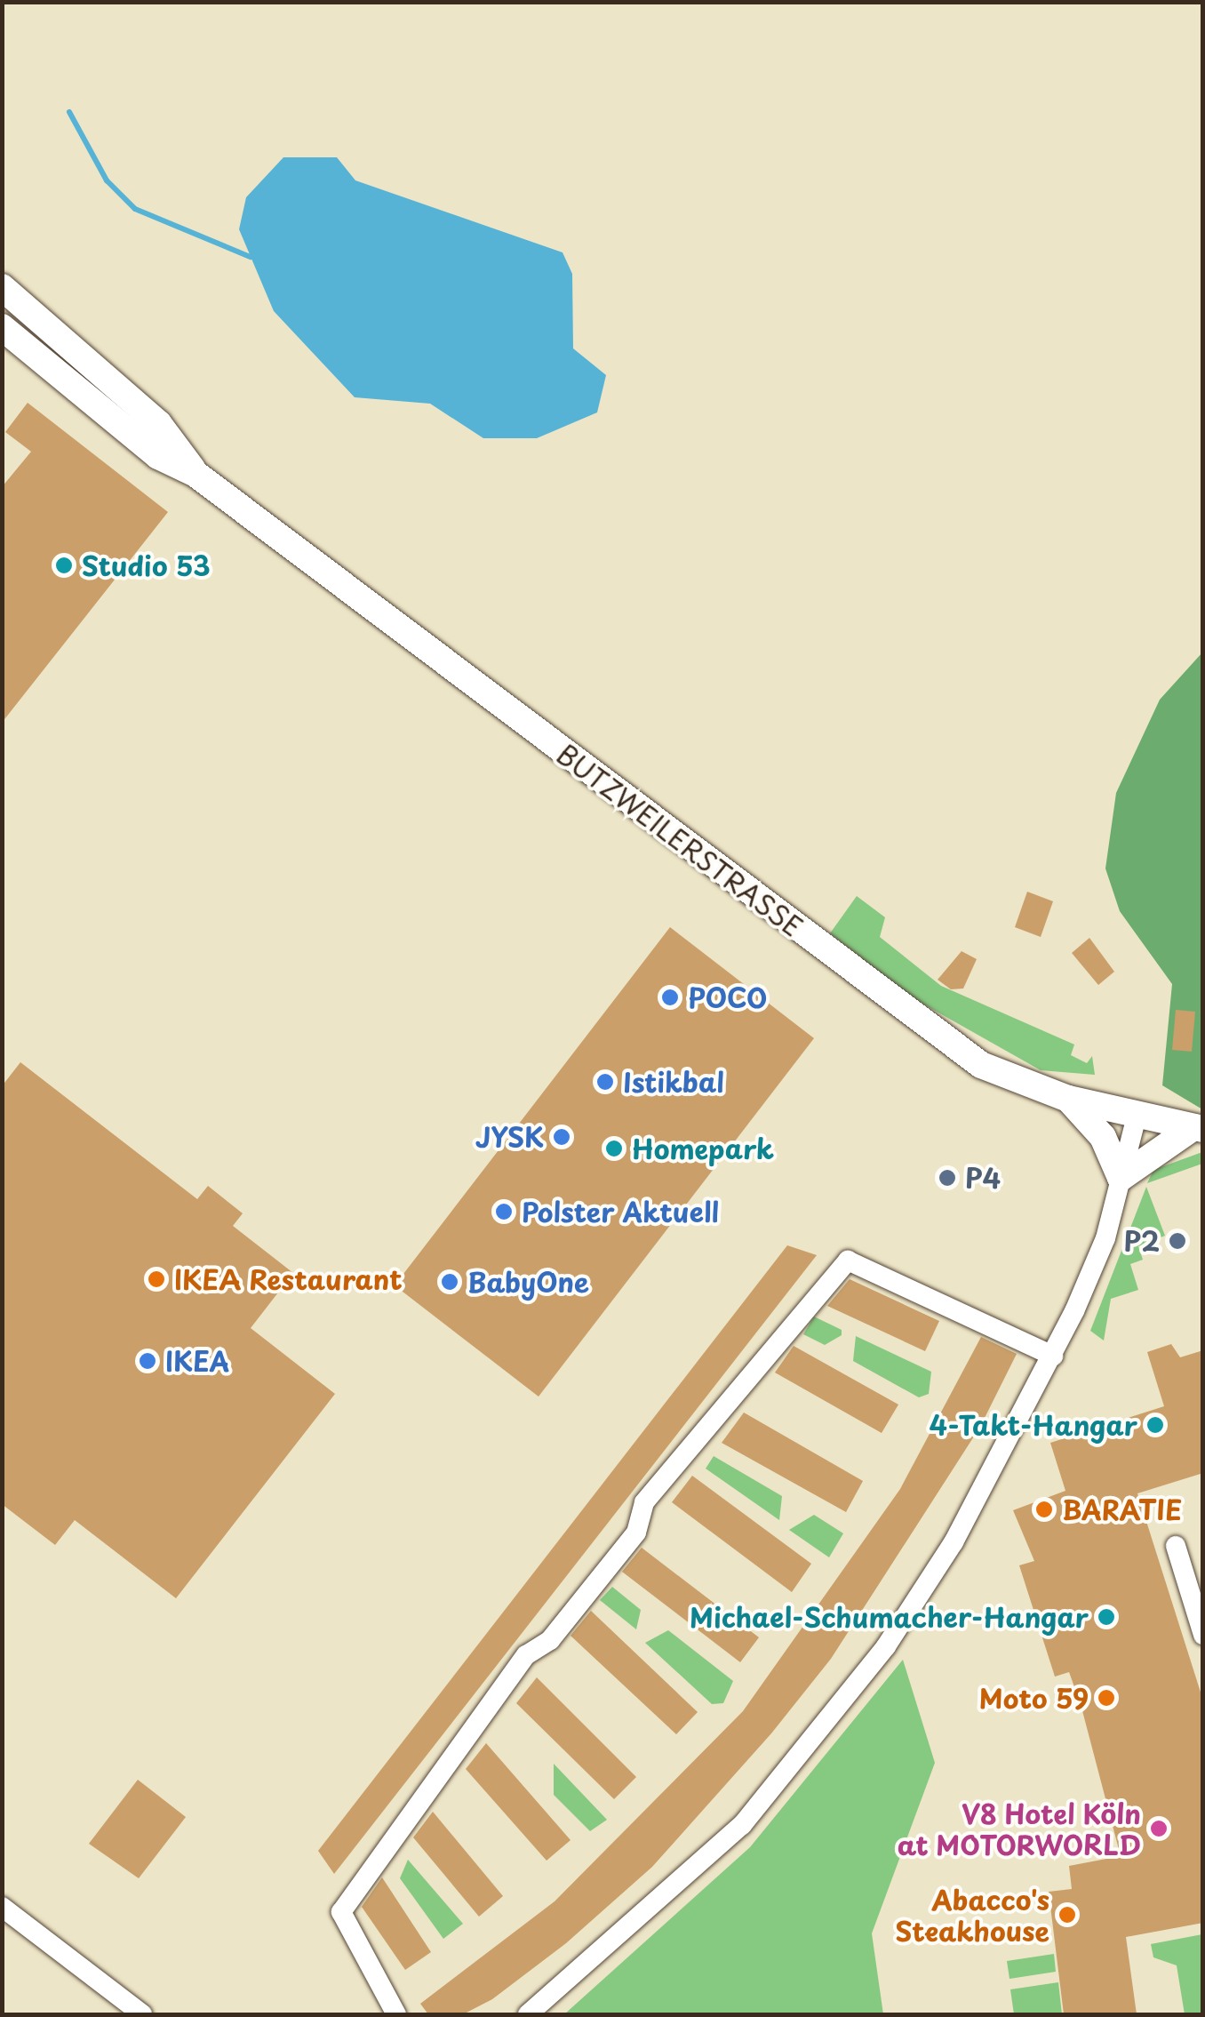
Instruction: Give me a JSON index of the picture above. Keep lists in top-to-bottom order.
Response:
{
  "streets": {
    "street": ["BUTZWEILERSTRASSE"]
  },
  "places": [
    "Studio 53",
    "POCO",
    "Istikbal",
    "JYSK",
    "Homepark",
    "P4",
    "Polster Aktuell",
    "P2",
    "IKEA Restaurant",
    "BabyOne",
    "IKEA",
    "4-Takt-Hangar",
    "BARATIE",
    "Michael-Schumacher-Hangar",
    "Moto 59",
    "V8 Hotel Köln at MOTORWORLD",
    "Abacco's Steakhouse"
  ]
}
